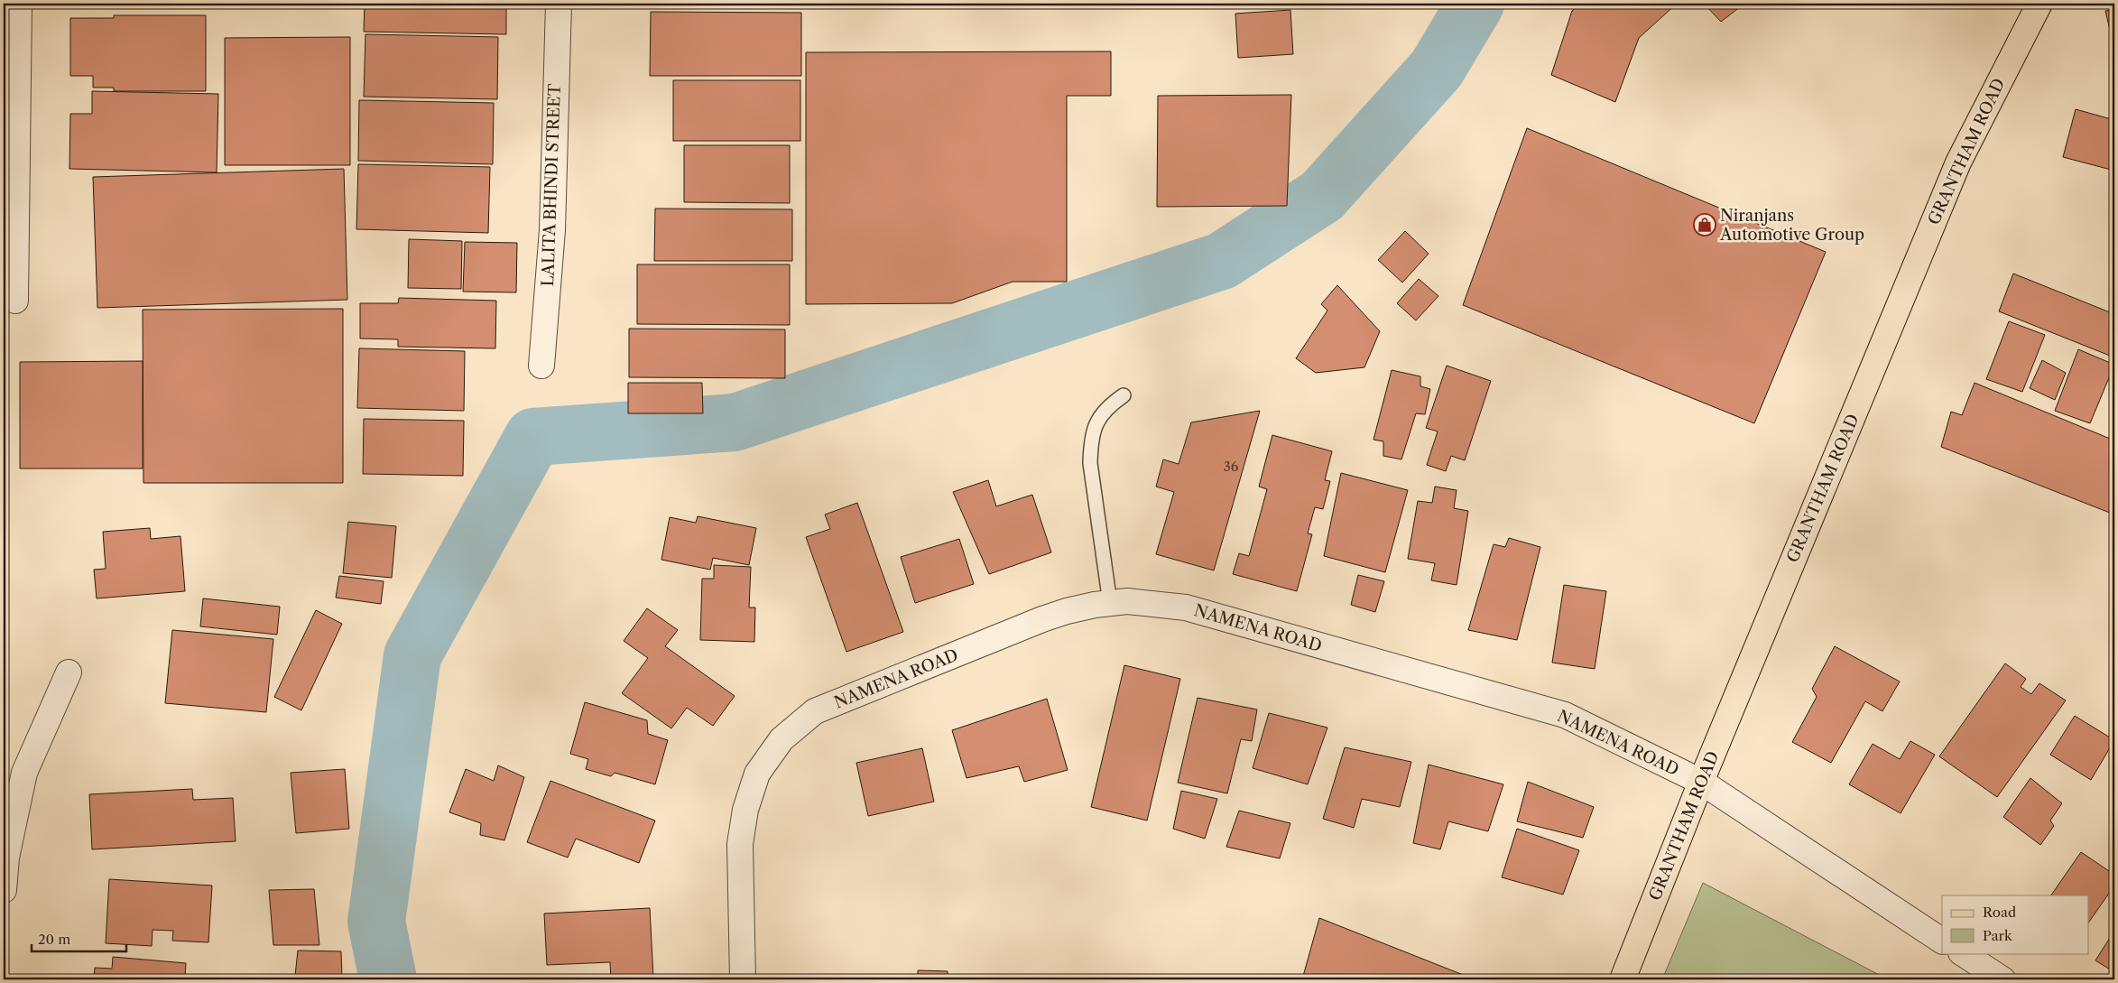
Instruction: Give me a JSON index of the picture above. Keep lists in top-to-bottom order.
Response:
{
  "streets": {
    "main road": ["GRANTHAM ROAD"],
    "street": ["LALITA BHINDI STREET", "NAMENA ROAD"]
  },
  "crossings": [
    ["GRANTHAM ROAD", "NAMENA ROAD"]
  ],
  "places": {
    "shop": ["Niranjans Automotive Group"]
  },
  "house_numbers": ["36"],
  "legend": ["Road", "Park"],
  "scale_bar": "20 m"
}
